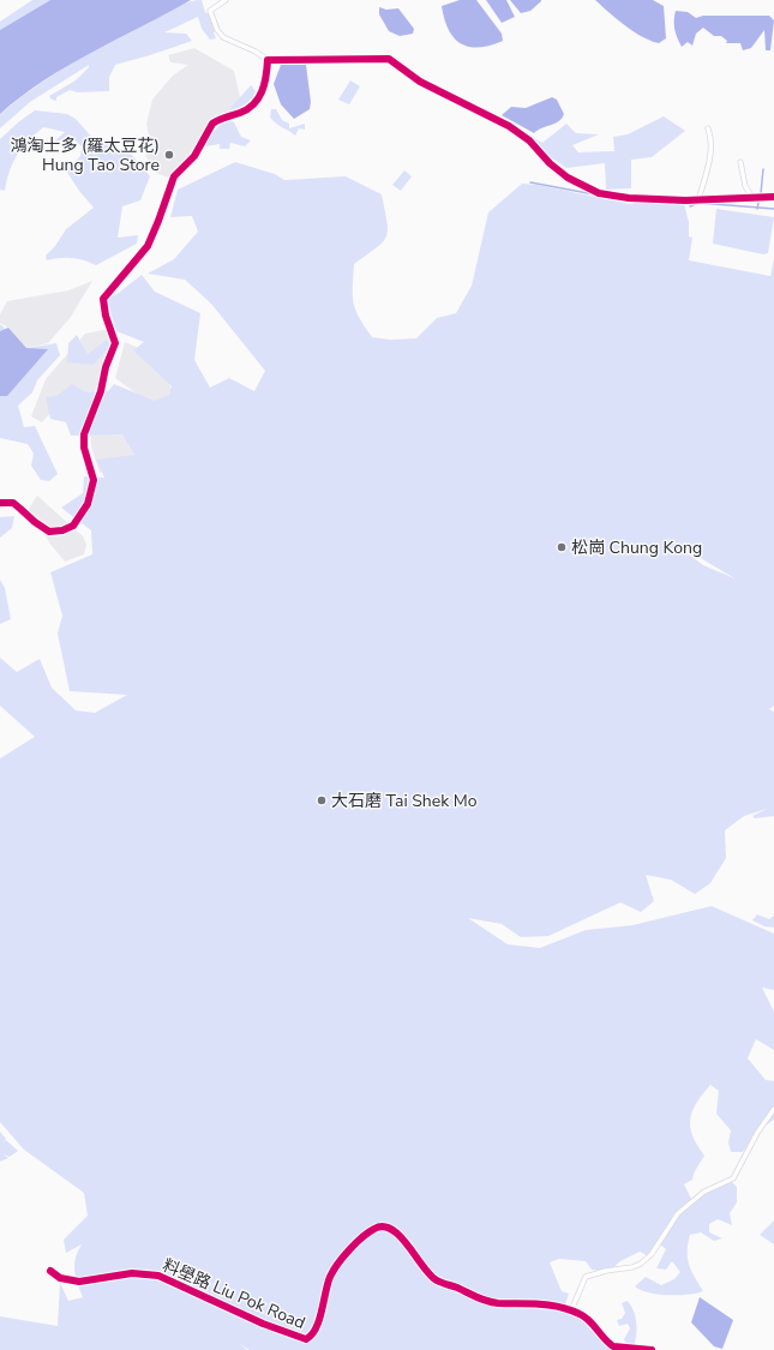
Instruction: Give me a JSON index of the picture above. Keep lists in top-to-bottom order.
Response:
{
  "streets": {
    "street": ["料壆路 Liu Pok Road"]
  },
  "places": ["鴻淘士多 (羅太豆花) Hung Tao Store", "松崗 Chung Kong", "大石磨 Tai Shek Mo"]
}
